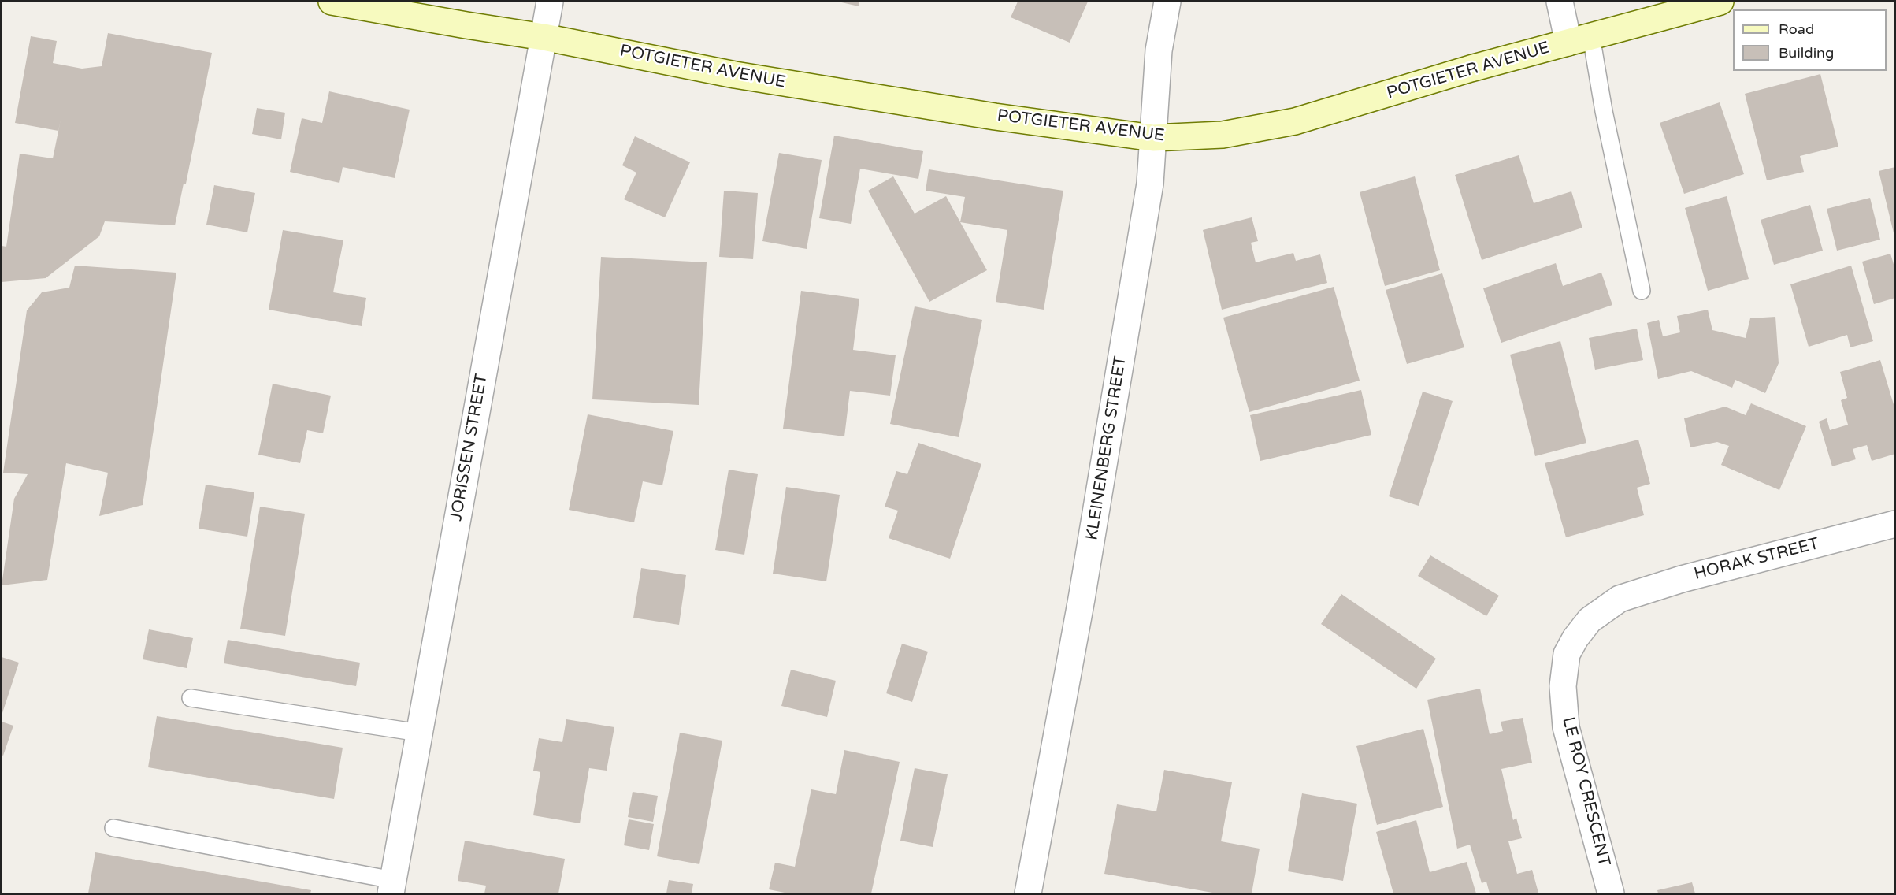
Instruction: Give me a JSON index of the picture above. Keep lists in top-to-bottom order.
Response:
{
  "streets": {
    "street": [
      "POTGIETER AVENUE",
      "JORISSEN STREET",
      "KLEINENBERG STREET",
      "HORAK STREET",
      "LE ROY CRESCENT"
    ]
  },
  "crossings": [
    ["POTGIETER AVENUE", "JORISSEN STREET"],
    ["POTGIETER AVENUE", "KLEINENBERG STREET"],
    ["HORAK STREET", "LE ROY CRESCENT"]
  ],
  "legend": ["Road", "Building"]
}
